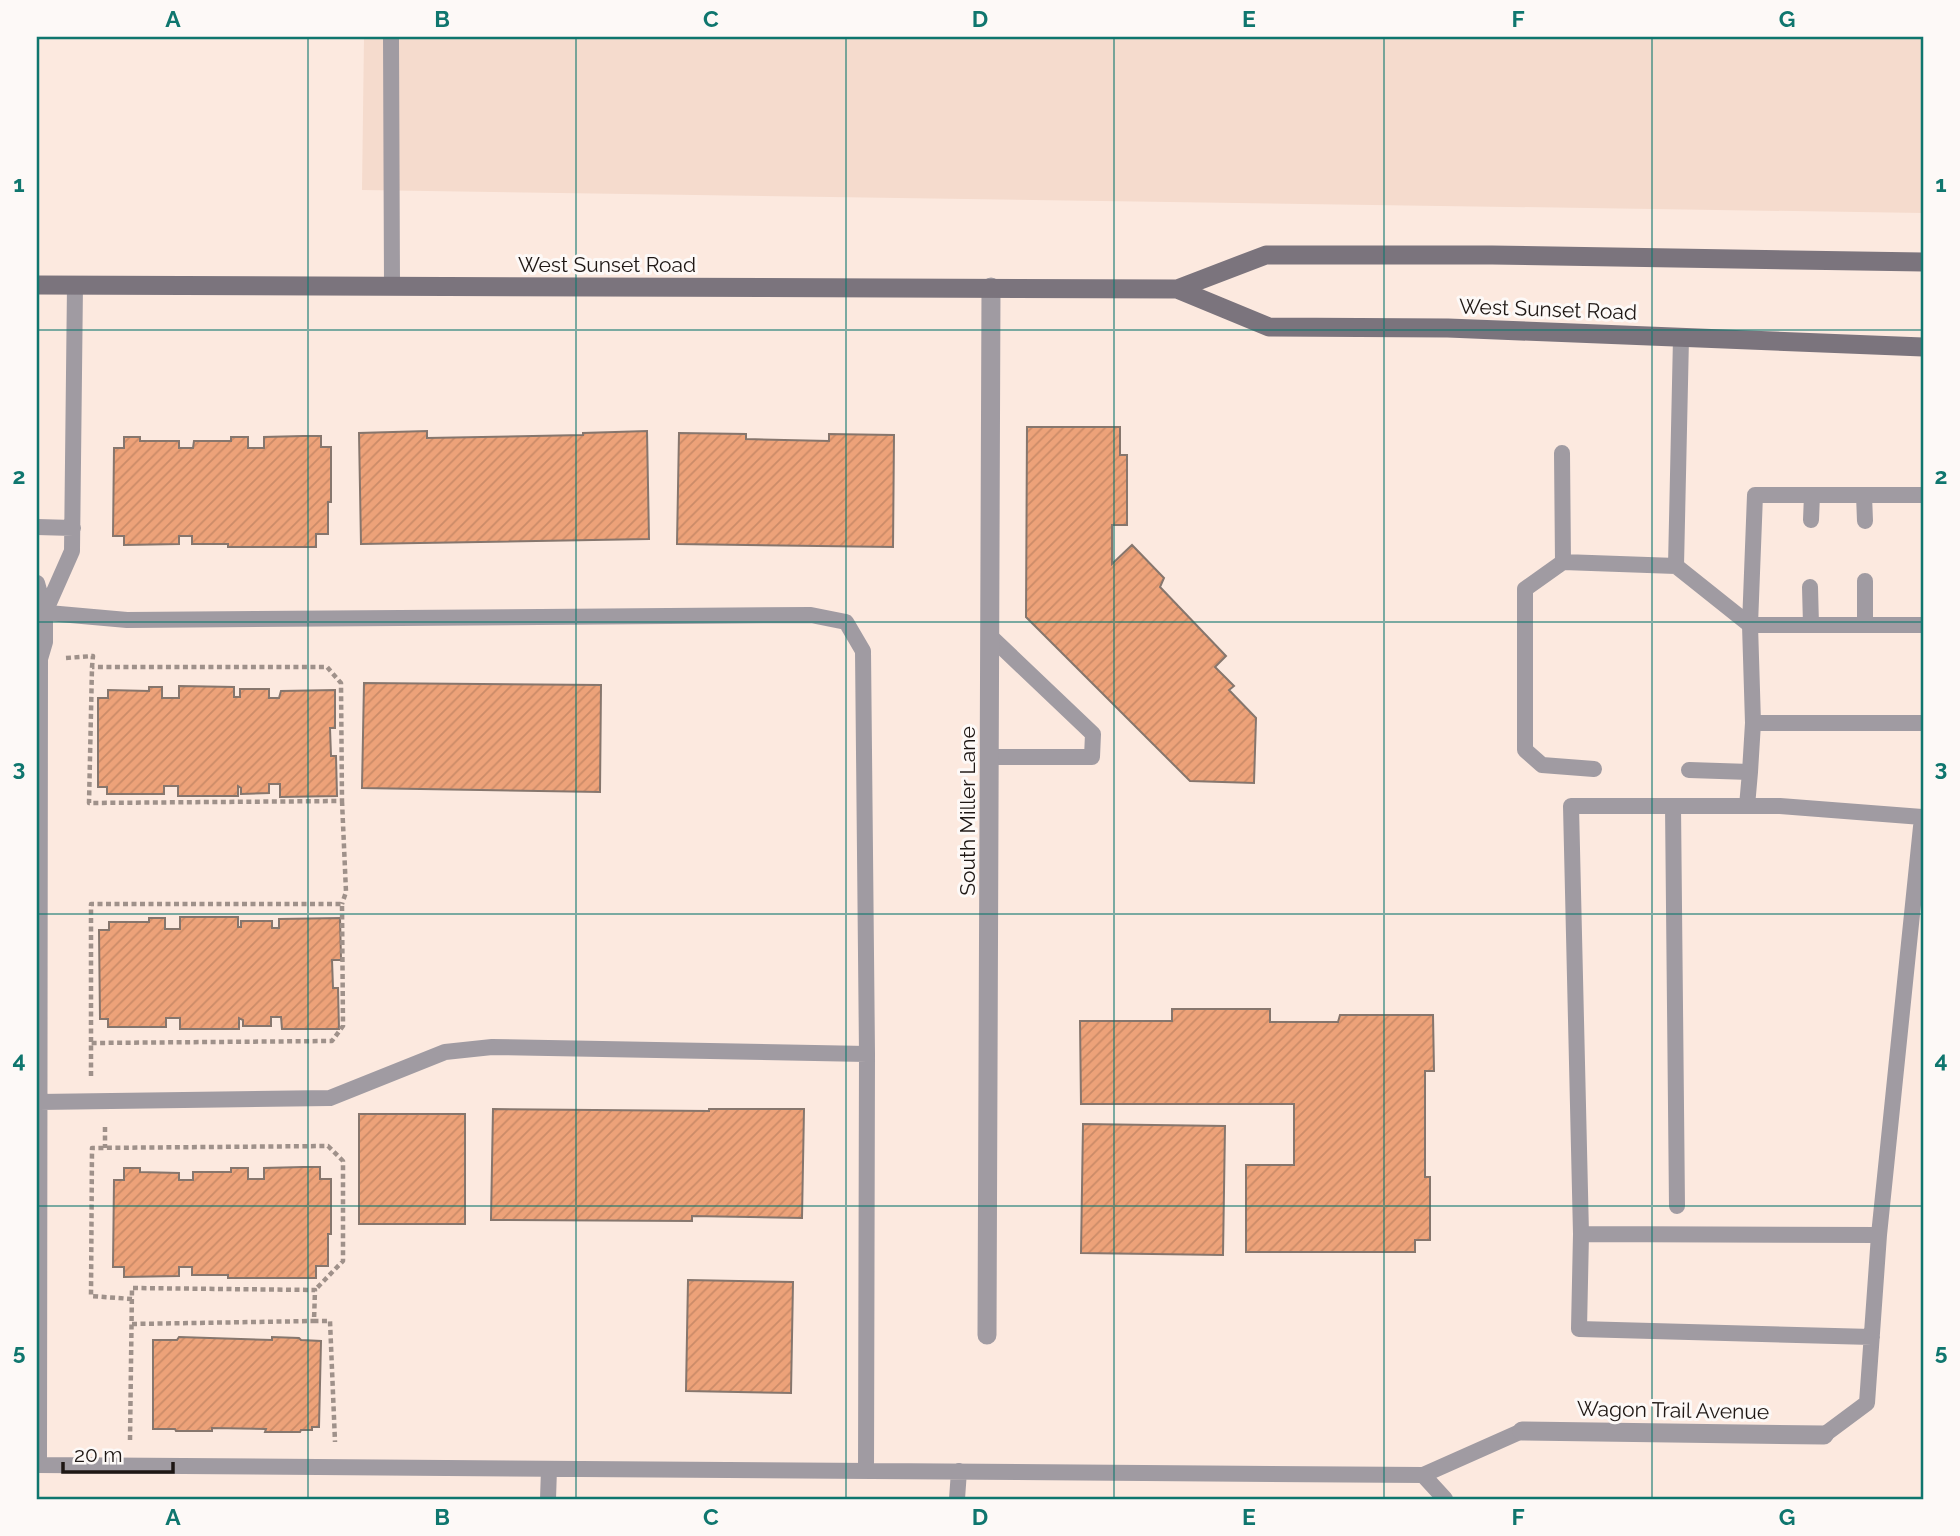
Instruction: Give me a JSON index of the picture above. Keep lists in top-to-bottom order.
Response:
{
  "streets": {
    "main road": ["West Sunset Road"],
    "street": ["South Miller Lane", "Wagon Trail Avenue"]
  },
  "crossings": [
    ["West Sunset Road", "South Miller Lane"]
  ],
  "scale_bar": "20 m",
  "grid": {
    "columns": [
      "A",
      "B",
      "C",
      "D",
      "E",
      "F",
      "G"
    ],
    "rows": [
      "1",
      "2",
      "3",
      "4",
      "5"
    ]
  }
}
